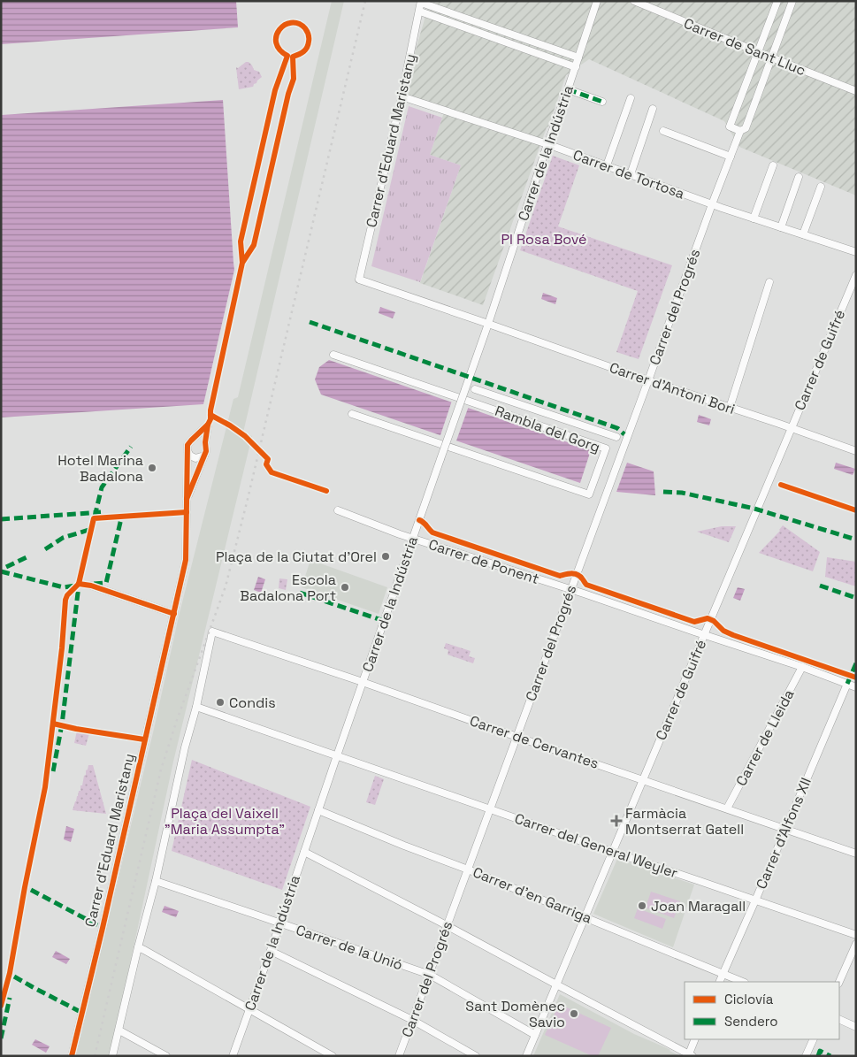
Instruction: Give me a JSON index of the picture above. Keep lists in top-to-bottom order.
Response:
{
  "streets": {
    "street": [
      "Carrer de Sant Lluc",
      "Carrer d'Eduard Maristany",
      "Carrer de la Indústria",
      "Carrer de Tortosa",
      "Carrer del Progrés",
      "Carrer de Guifré",
      "Carrer d'Antoni Bori",
      "Rambla del Gorg",
      "Carrer de Ponent",
      "Carrer de Lleida",
      "Carrer de Cervantes",
      "Carrer d'Alfons XII",
      "Carrer del General Weyler",
      "Carrer d'en Garriga",
      "Carrer de la Unió"
    ]
  },
  "crossings": [
    ["Carrer de Sant Lluc", "Carrer del Progrés"],
    ["Carrer d'Eduard Maristany", "Carrer de Tortosa"],
    ["Carrer d'Eduard Maristany", "Carrer d'Antoni Bori"],
    ["Carrer de la Indústria", "Carrer de Tortosa"],
    ["Carrer de la Indústria", "Carrer d'Antoni Bori"],
    ["Carrer de la Indústria", "Carrer de Ponent"],
    ["Carrer de la Indústria", "Carrer de Cervantes"],
    ["Carrer de la Indústria", "Carrer del General Weyler"],
    ["Carrer de la Indústria", "Carrer d'en Garriga"],
    ["Carrer de la Indústria", "Carrer de la Unió"],
    ["Carrer de Tortosa", "Carrer del Progrés"],
    ["Carrer del Progrés", "Carrer d'Antoni Bori"],
    ["Carrer del Progrés", "Carrer de Ponent"],
    ["Carrer del Progrés", "Carrer de Cervantes"],
    ["Carrer del Progrés", "Carrer del General Weyler"],
    ["Carrer del Progrés", "Carrer d'en Garriga"],
    ["Carrer del Progrés", "Carrer de la Unió"],
    ["Carrer de Guifré", "Carrer d'Antoni Bori"],
    ["Carrer de Guifré", "Carrer de Ponent"],
    ["Carrer de Guifré", "Carrer de Cervantes"],
    ["Carrer de Guifré", "Carrer del General Weyler"],
    ["Carrer de Guifré", "Carrer d'en Garriga"],
    ["Carrer de Guifré", "Carrer de la Unió"],
    ["Carrer de Ponent", "Carrer de Lleida"],
    ["Carrer de Ponent", "Carrer d'Alfons XII"],
    ["Carrer de Lleida", "Carrer de Cervantes"],
    ["Carrer de Cervantes", "Carrer d'Alfons XII"],
    ["Carrer de Cervantes", "Carrer del General Weyler"],
    ["Carrer d'Alfons XII", "Carrer del General Weyler"],
    ["Carrer d'Alfons XII", "Carrer d'en Garriga"]
  ],
  "parks": ["Pl Rosa Bové", "Plaça del Vaixell \"Maria Assumpta\""],
  "places": {
    "other": [
      "Hotel Marina Badalona",
      "Plaça de la Ciutat d'Orel",
      "Escola Badalona Port",
      "Condis",
      "Joan Maragall",
      "Sant Domènec Savio"
    ],
    "health": ["Farmàcia Montserrat Gatell"]
  },
  "legend": ["Ciclovía", "Sendero"]
}
